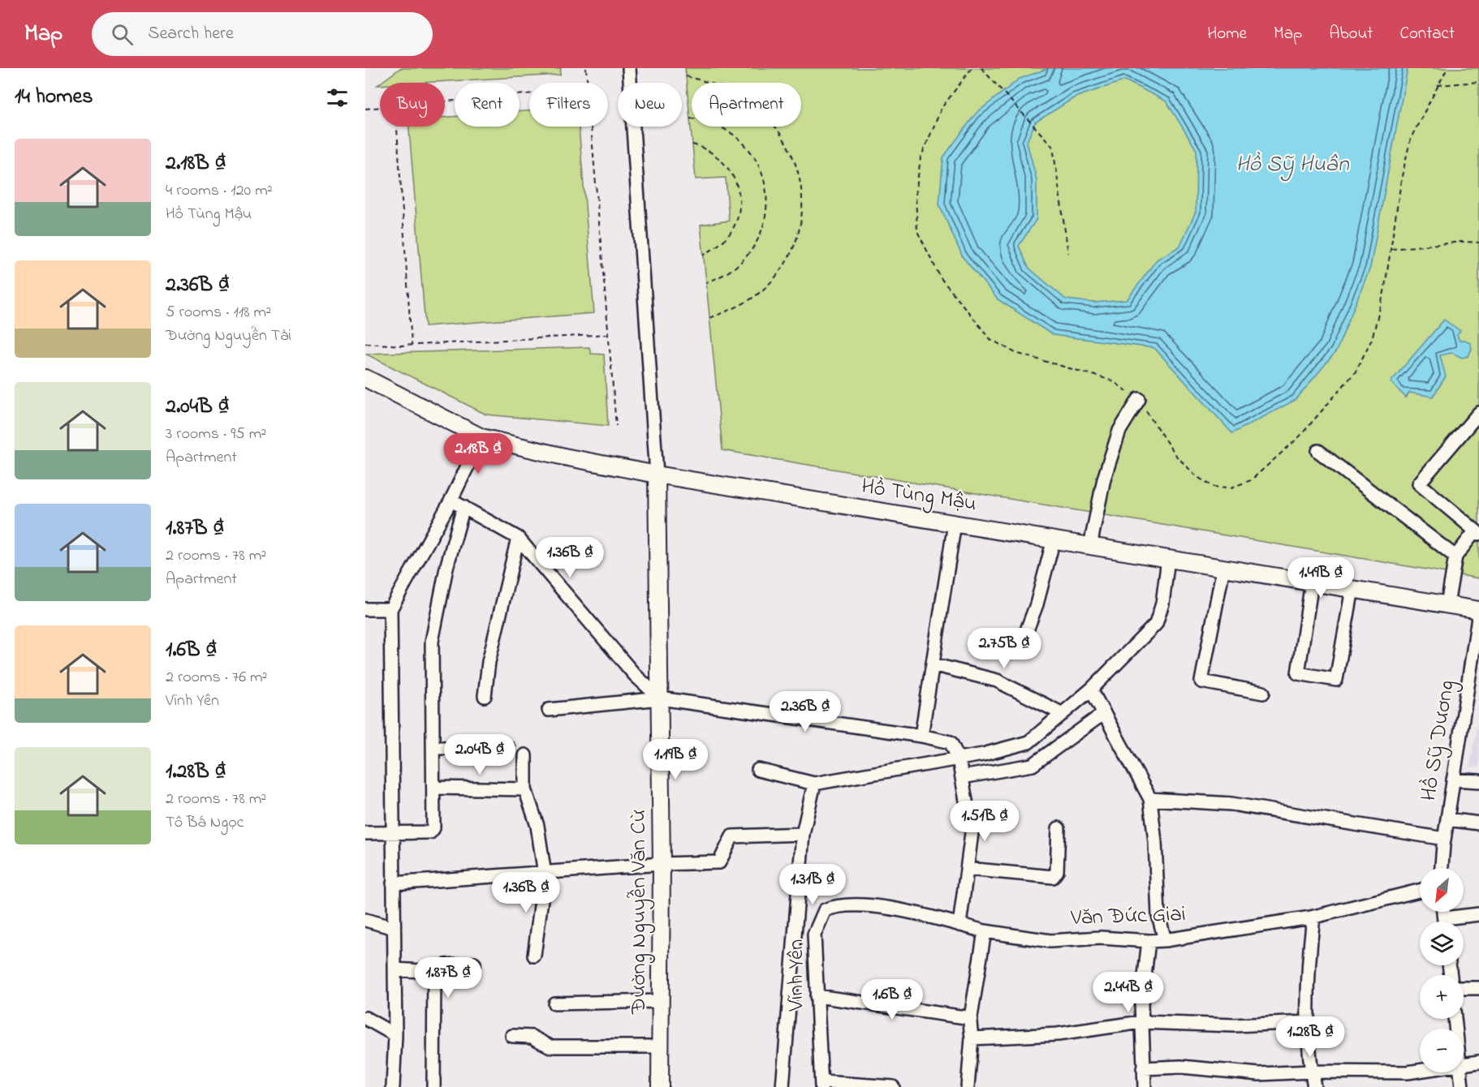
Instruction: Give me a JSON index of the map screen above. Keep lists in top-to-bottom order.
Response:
{
  "streets": {
    "main road": ["Hồ Tùng Mậu", "Đường Nguyễn Văn Cừ"],
    "street": ["Hồ Sỹ Dương", "Văn Đức Giai", "Vĩnh Yên"]
  },
  "crossings": [
    ["Hồ Tùng Mậu", "Hồ Sỹ Dương"],
    ["Hồ Tùng Mậu", "Đường Nguyễn Văn Cừ"],
    ["Văn Đức Giai", "Vĩnh Yên"]
  ],
  "water": ["Hồ Sỹ Huân"],
  "north": "bottom left",
  "page": {
    "header": "Map",
    "search": "Search here",
    "nav": [
      "Home",
      "Map",
      "About",
      "Contact"
    ],
    "heading": "14 homes",
    "chip": [
      "Buy",
      "Rent",
      "Filters",
      "New",
      "Apartment"
    ],
    "list": [
      {
        "name": "2.18B ₫",
        "note": "4 rooms · 120 m² · Hồ Tùng Mậu"
      },
      {
        "name": "2.36B ₫",
        "note": "5 rooms · 118 m² · Đường Nguyễn Tài"
      },
      {
        "name": "2.04B ₫",
        "note": "3 rooms · 95 m² · Apartment"
      },
      {
        "name": "1.87B ₫",
        "note": "2 rooms · 78 m² · Apartment"
      },
      {
        "name": "1.6B ₫",
        "note": "2 rooms · 76 m² · Vĩnh Yên"
      },
      {
        "name": "1.28B ₫",
        "note": "2 rooms · 78 m² · Tô Bá Ngọc"
      }
    ],
    "price": [
      "2.18B ₫",
      "1.36B ₫",
      "1.49B ₫",
      "2.75B ₫",
      "2.36B ₫",
      "2.04B ₫",
      "1.19B ₫",
      "1.51B ₫",
      "1.31B ₫",
      "1.36B ₫",
      "1.87B ₫",
      "2.44B ₫",
      "1.6B ₫",
      "1.28B ₫"
    ],
    "map_buttons": ["+", "−"]
  }
}
